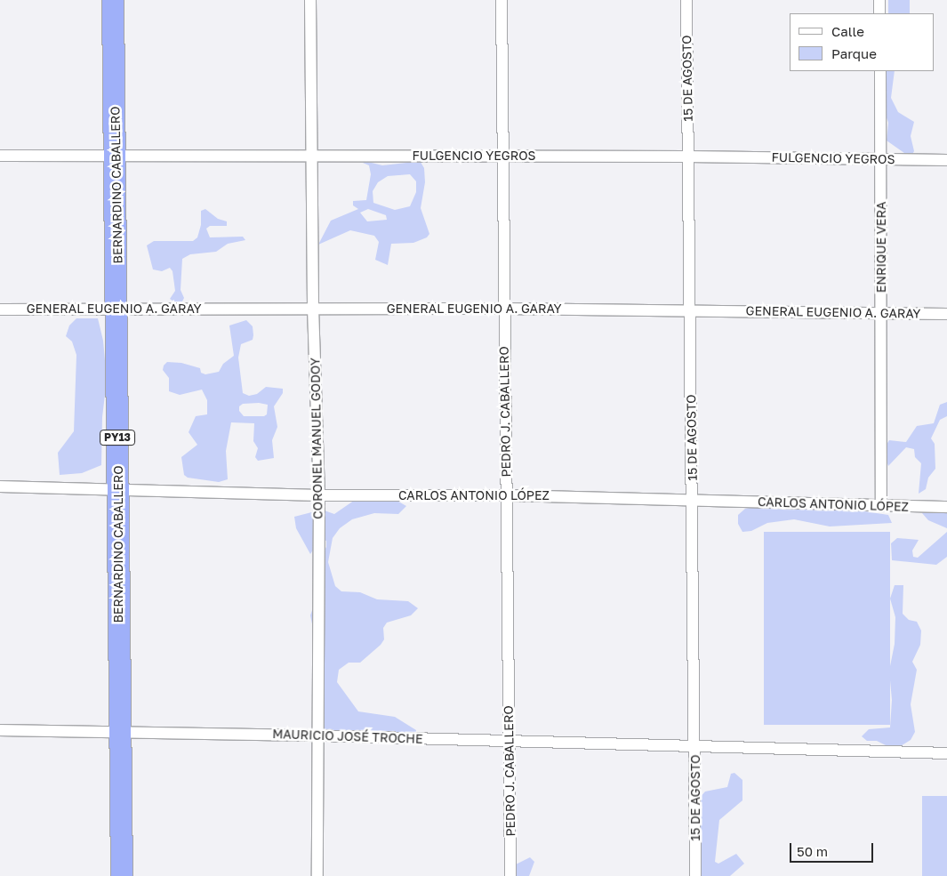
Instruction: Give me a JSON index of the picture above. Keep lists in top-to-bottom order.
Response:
{
  "streets": {
    "highway": ["BERNARDINO CABALLERO", "PY13"],
    "street": [
      "15 DE AGOSTO",
      "FULGENCIO YEGROS",
      "ENRIQUE VERA",
      "GENERAL EUGENIO A. GARAY",
      "PEDRO J. CABALLERO",
      "CORONEL MANUEL GODOY",
      "CARLOS ANTONIO LÓPEZ",
      "MAURICIO JOSÉ TROCHE"
    ]
  },
  "crossings": [
    ["15 DE AGOSTO", "FULGENCIO YEGROS"],
    ["15 DE AGOSTO", "GENERAL EUGENIO A. GARAY"],
    ["15 DE AGOSTO", "CARLOS ANTONIO LÓPEZ"],
    ["15 DE AGOSTO", "MAURICIO JOSÉ TROCHE"],
    ["FULGENCIO YEGROS", "BERNARDINO CABALLERO"],
    ["FULGENCIO YEGROS", "ENRIQUE VERA"],
    ["FULGENCIO YEGROS", "PEDRO J. CABALLERO"],
    ["FULGENCIO YEGROS", "CORONEL MANUEL GODOY"],
    ["BERNARDINO CABALLERO", "GENERAL EUGENIO A. GARAY"],
    ["BERNARDINO CABALLERO", "CARLOS ANTONIO LÓPEZ"],
    ["BERNARDINO CABALLERO", "MAURICIO JOSÉ TROCHE"],
    ["ENRIQUE VERA", "GENERAL EUGENIO A. GARAY"],
    ["ENRIQUE VERA", "CARLOS ANTONIO LÓPEZ"],
    ["GENERAL EUGENIO A. GARAY", "PEDRO J. CABALLERO"],
    ["GENERAL EUGENIO A. GARAY", "CORONEL MANUEL GODOY"],
    ["PEDRO J. CABALLERO", "CARLOS ANTONIO LÓPEZ"],
    ["PEDRO J. CABALLERO", "MAURICIO JOSÉ TROCHE"],
    ["CORONEL MANUEL GODOY", "CARLOS ANTONIO LÓPEZ"],
    ["CORONEL MANUEL GODOY", "MAURICIO JOSÉ TROCHE"]
  ],
  "legend": ["Calle", "Parque"],
  "scale_bar": "50 m"
}
